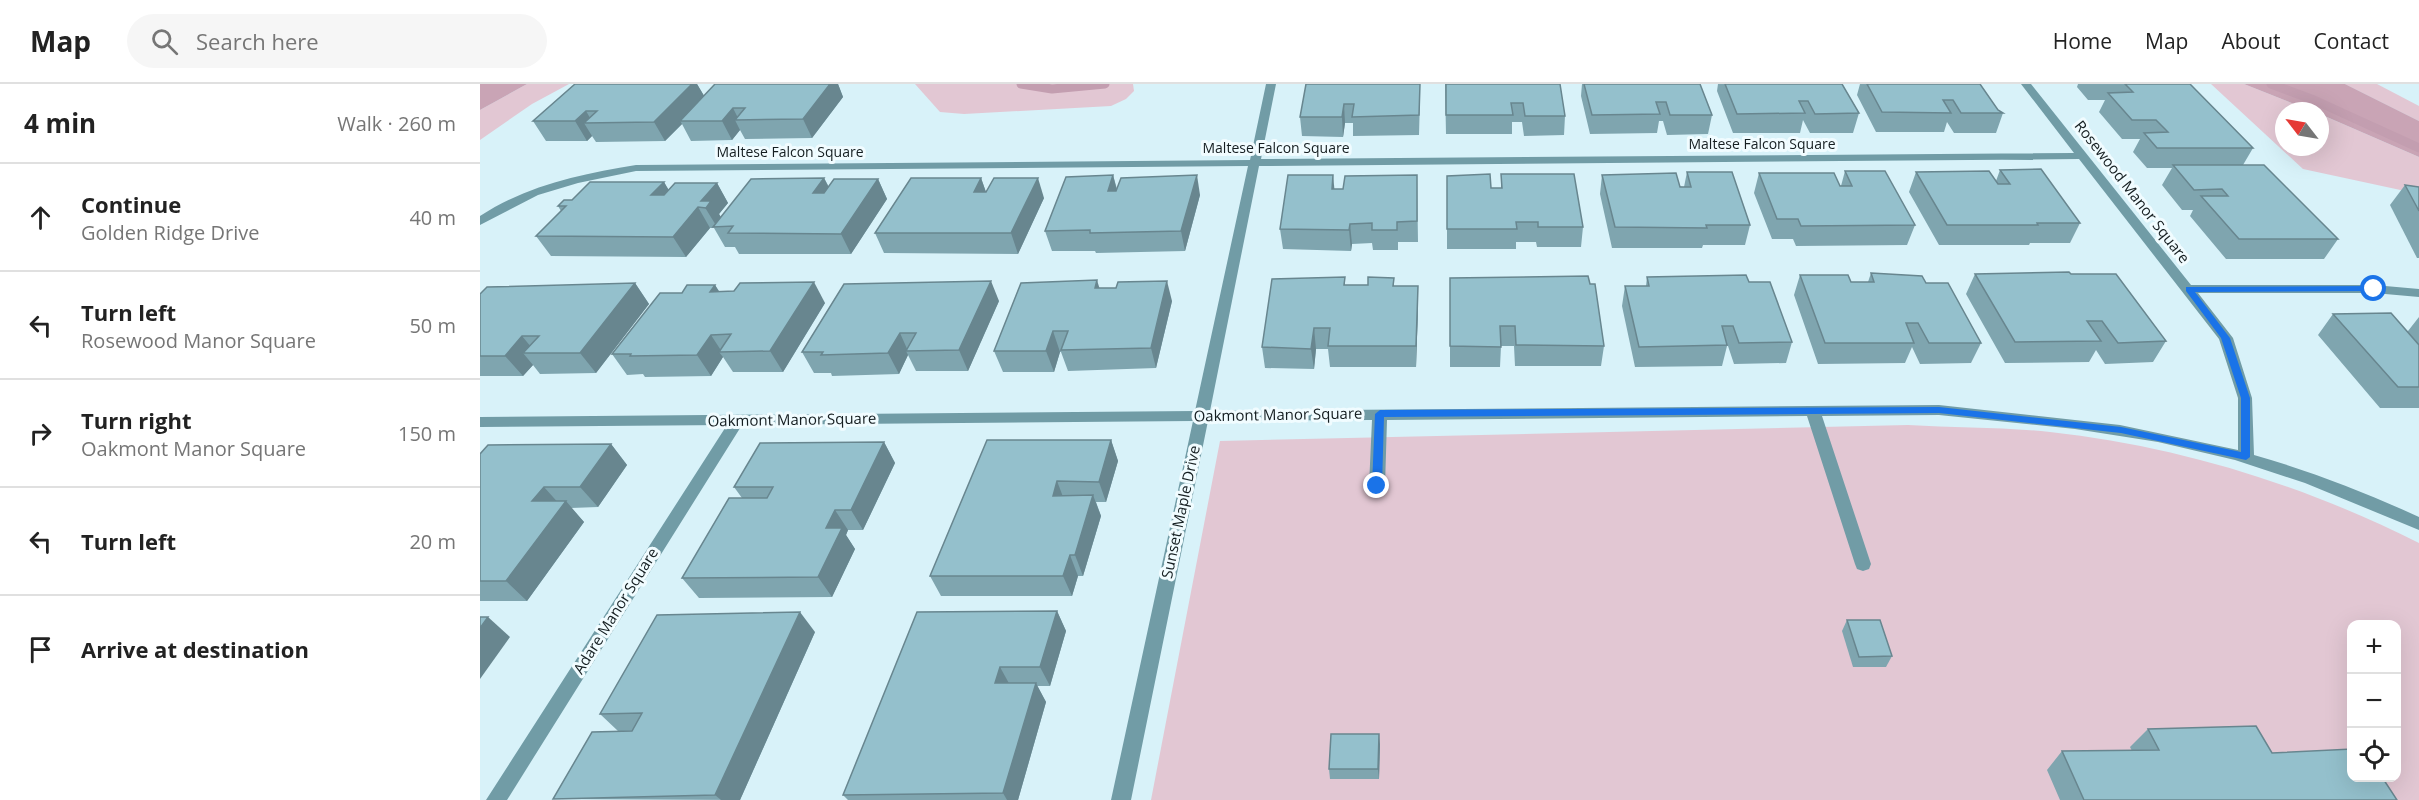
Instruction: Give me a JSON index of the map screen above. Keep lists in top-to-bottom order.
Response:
{
  "streets": {
    "street": [
      "Maltese Falcon Square",
      "Rosewood Manor Square",
      "Oakmont Manor Square",
      "Sunset Maple Drive",
      "Adare Manor Square"
    ]
  },
  "crossings": [
    ["Maltese Falcon Square", "Rosewood Manor Square"],
    ["Maltese Falcon Square", "Sunset Maple Drive"],
    ["Rosewood Manor Square", "Oakmont Manor Square"],
    ["Oakmont Manor Square", "Sunset Maple Drive"],
    ["Oakmont Manor Square", "Adare Manor Square"]
  ],
  "north": "top left",
  "page": {
    "header": "Map",
    "search": "Search here",
    "nav": [
      "Home",
      "Map",
      "About",
      "Contact"
    ],
    "heading": ["4 min", "Walk · 260 m"],
    "list": [
      ["Continue", "Golden Ridge Drive", "40 m"],
      ["Turn left", "Rosewood Manor Square", "50 m"],
      ["Turn right", "Oakmont Manor Square", "150 m"],
      ["Turn left", "20 m"],
      "Arrive at destination"
    ],
    "map_buttons": ["+", "−"]
  }
}
